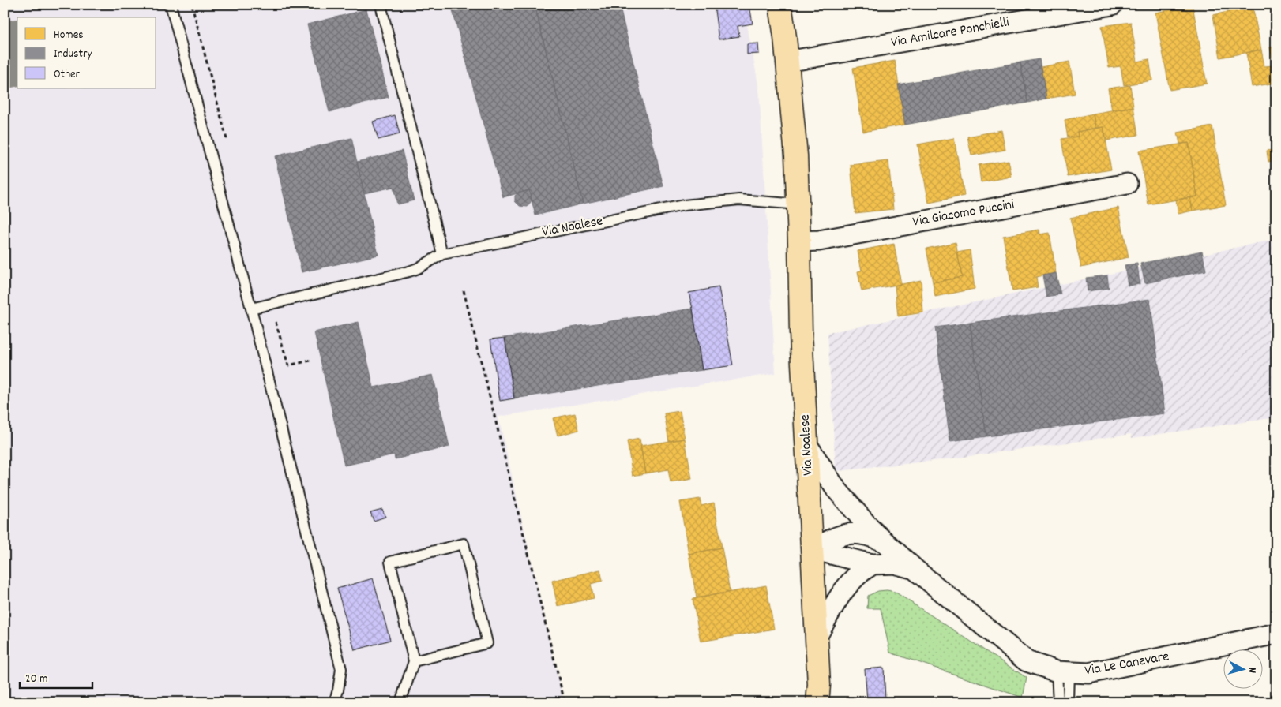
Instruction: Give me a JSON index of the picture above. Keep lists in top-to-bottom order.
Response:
{
  "streets": {
    "main road": ["Via Noalese"],
    "street": ["Via Amilcare Ponchielli", "Via Giacomo Puccini", "Via Le Canevare"]
  },
  "crossings": [
    ["Via Amilcare Ponchielli", "Via Noalese"],
    ["Via Giacomo Puccini", "Via Noalese"],
    ["Via Noalese", "Via Le Canevare"]
  ],
  "legend": ["Homes", "Industry", "Other"],
  "scale_bar": "20 m",
  "north": "right"
}
